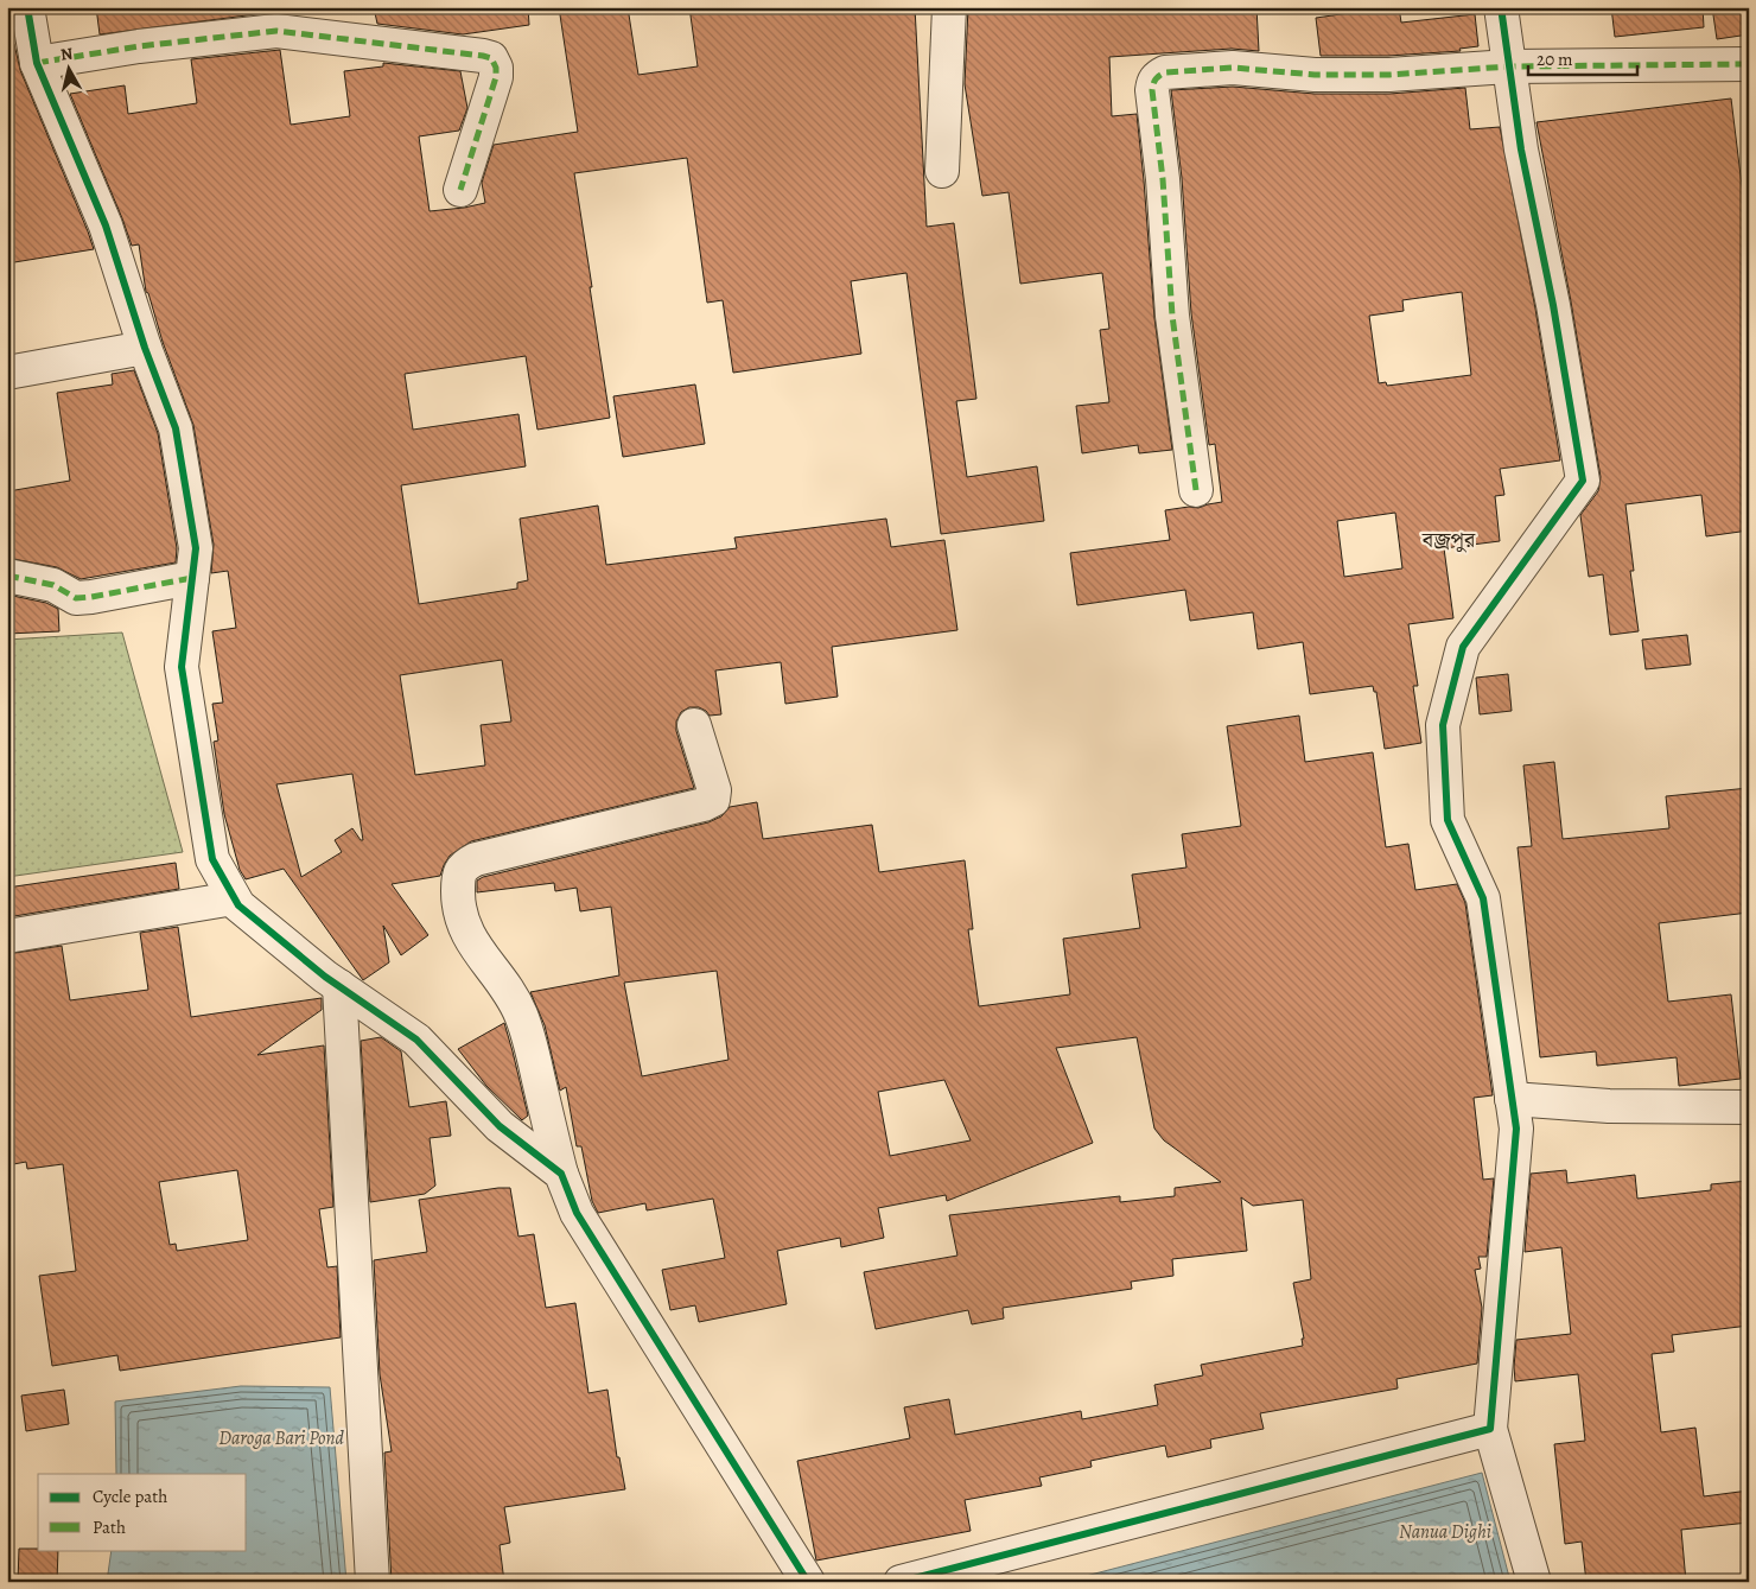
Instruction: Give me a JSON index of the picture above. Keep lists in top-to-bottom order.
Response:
{
  "districts": ["বজ্রপুর"],
  "water": ["Daroga Bari Pond", "Nanua Dighi"],
  "legend": ["Cycle path", "Path"],
  "scale_bar": "20 m",
  "north": "top"
}
